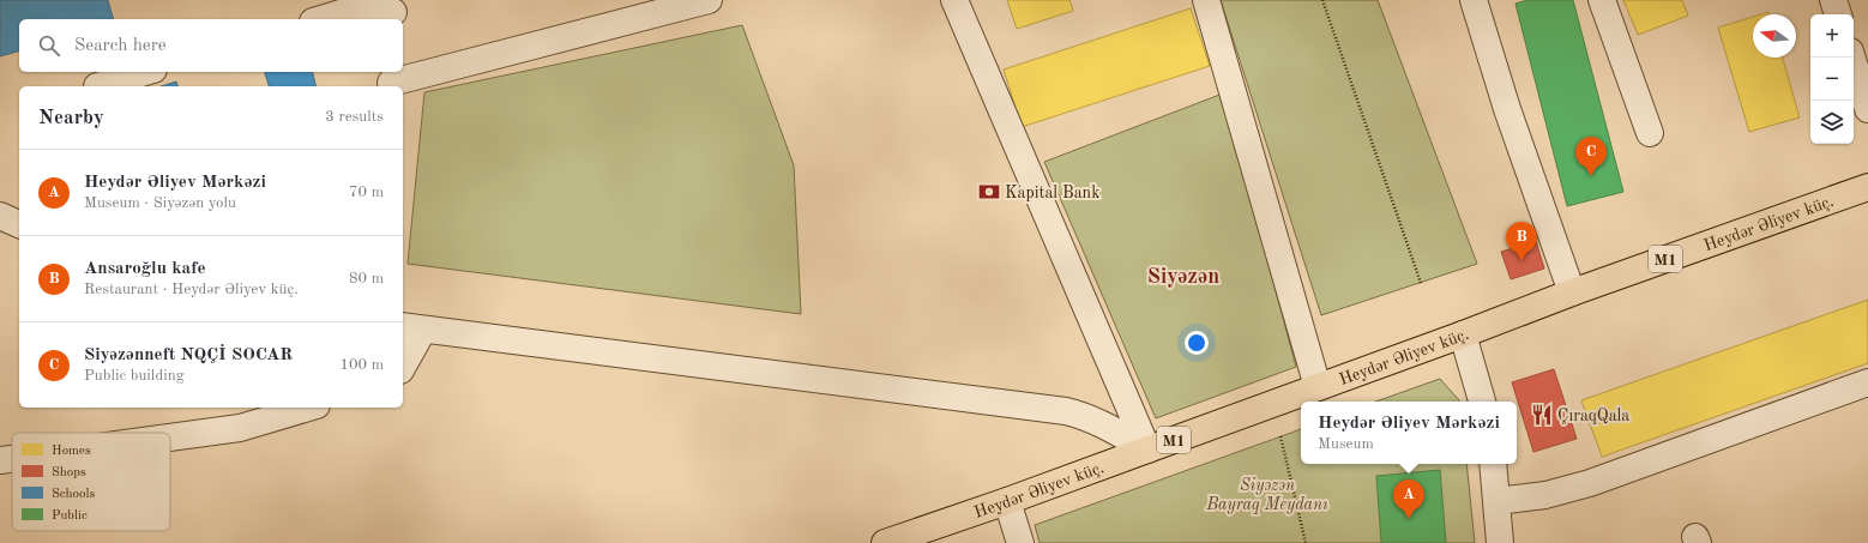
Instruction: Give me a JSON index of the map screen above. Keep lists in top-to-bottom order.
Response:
{
  "streets": {
    "main road": ["Heydər Əliyev küç.", "M1"]
  },
  "districts": ["Siyəzən"],
  "parks": ["Siyəzən Bayraq Meydanı"],
  "places": {
    "bank": ["Kapital Bank"],
    "restaurant": ["ÇıraqQala"]
  },
  "legend": [
    "Homes",
    "Shops",
    "Schools",
    "Public"
  ],
  "north": "left",
  "page": {
    "map_buttons": ["+", "−"],
    "search": "Search here",
    "heading": ["Nearby", "3 results"],
    "pins": ["C", "B", "A"],
    "list": [
      {
        "mark": "A",
        "name": "Heydər Əliyev Mərkəzi",
        "note": "Museum · Siyəzən yolu",
        "value": "70 m"
      },
      {
        "mark": "B",
        "name": "Ansaroğlu kafe",
        "note": "Restaurant · Heydər Əliyev küç.",
        "value": "80 m"
      },
      {
        "mark": "C",
        "name": "Siyəzənneft NQÇİ SOCAR",
        "note": "Public building",
        "value": "100 m"
      }
    ],
    "popup": ["Heydər Əliyev Mərkəzi", "Museum"]
  }
}
